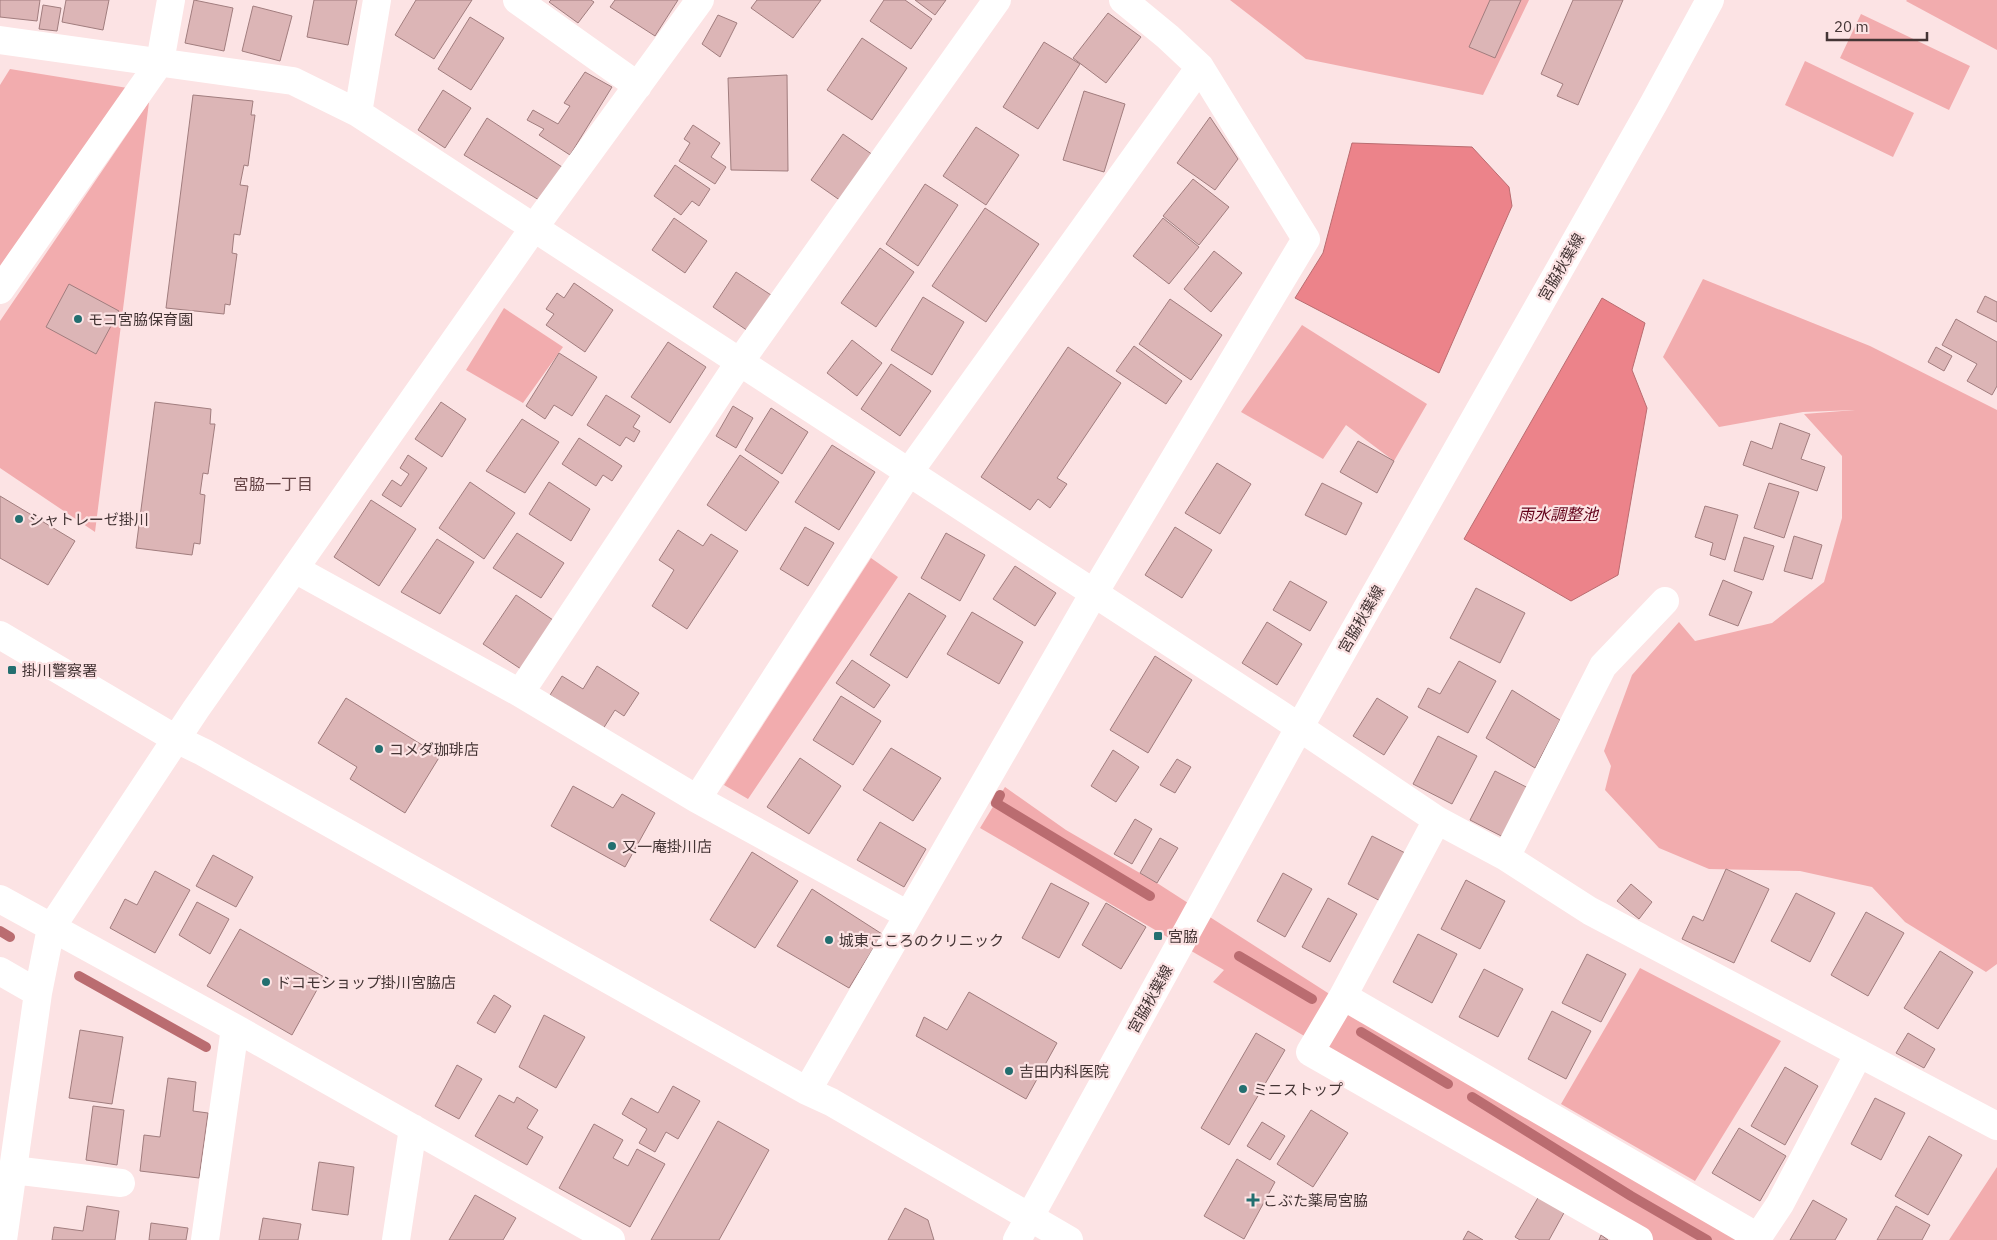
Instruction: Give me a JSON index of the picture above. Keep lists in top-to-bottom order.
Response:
{
  "streets": {
    "street": ["宮脇秋葉線"]
  },
  "districts": ["宮脇一丁目"],
  "water": ["雨水調整池"],
  "places": {
    "other": [
      "モコ宮脇保育園",
      "シャトレーゼ掛川",
      "コメダ珈琲店",
      "又一庵掛川店",
      "城東こころのクリニック",
      "ドコモショップ掛川宮脇店",
      "吉田内科医院",
      "ミニストップ"
    ],
    "transit": ["掛川警察署", "宮脇"],
    "health": ["こぶた薬局宮脇"]
  },
  "scale_bar": "20 m"
}
